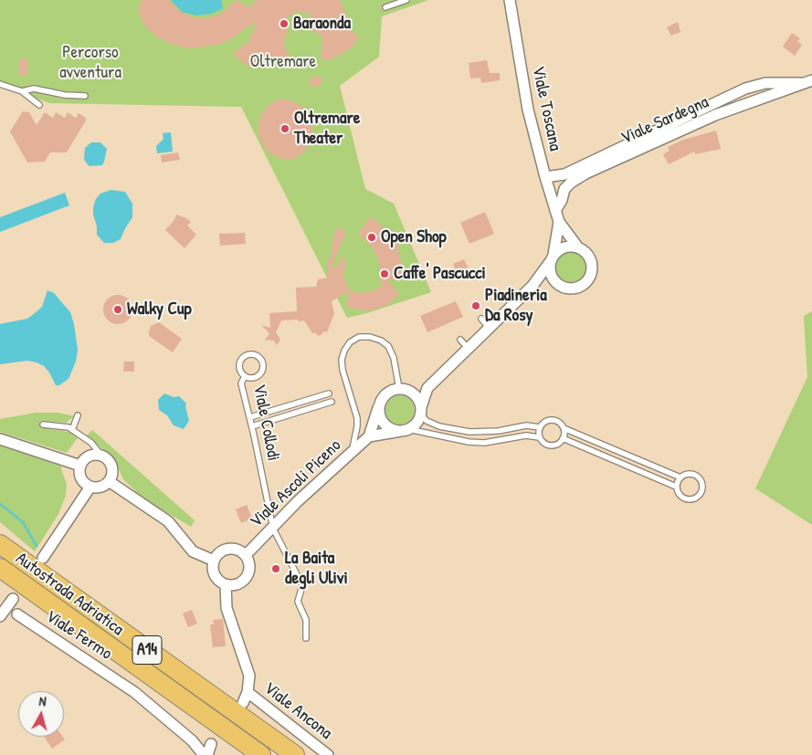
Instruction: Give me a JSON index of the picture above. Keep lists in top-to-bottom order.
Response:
{
  "streets": {
    "highway": ["Autostrada Adriatica", "A14"],
    "street": [
      "Viale Toscana",
      "Viale Sardegna",
      "Viale Ascoli Piceno",
      "Viale Fermo",
      "Viale Ancona"
    ],
    "lane": ["Viale Collodi"]
  },
  "crossings": [
    ["Viale Toscana", "Viale Sardegna"],
    ["Viale Collodi", "Viale Ascoli Piceno"]
  ],
  "parks": ["Percorso avventura", "Oltremare"],
  "places": [
    "Baraonda",
    "Oltremare Theater",
    "Open Shop",
    "Caffe' Pascucci",
    "Piadineria Da Rosy",
    "Walky Cup",
    "La Baita degli Ulivi"
  ],
  "north": "top"
}
